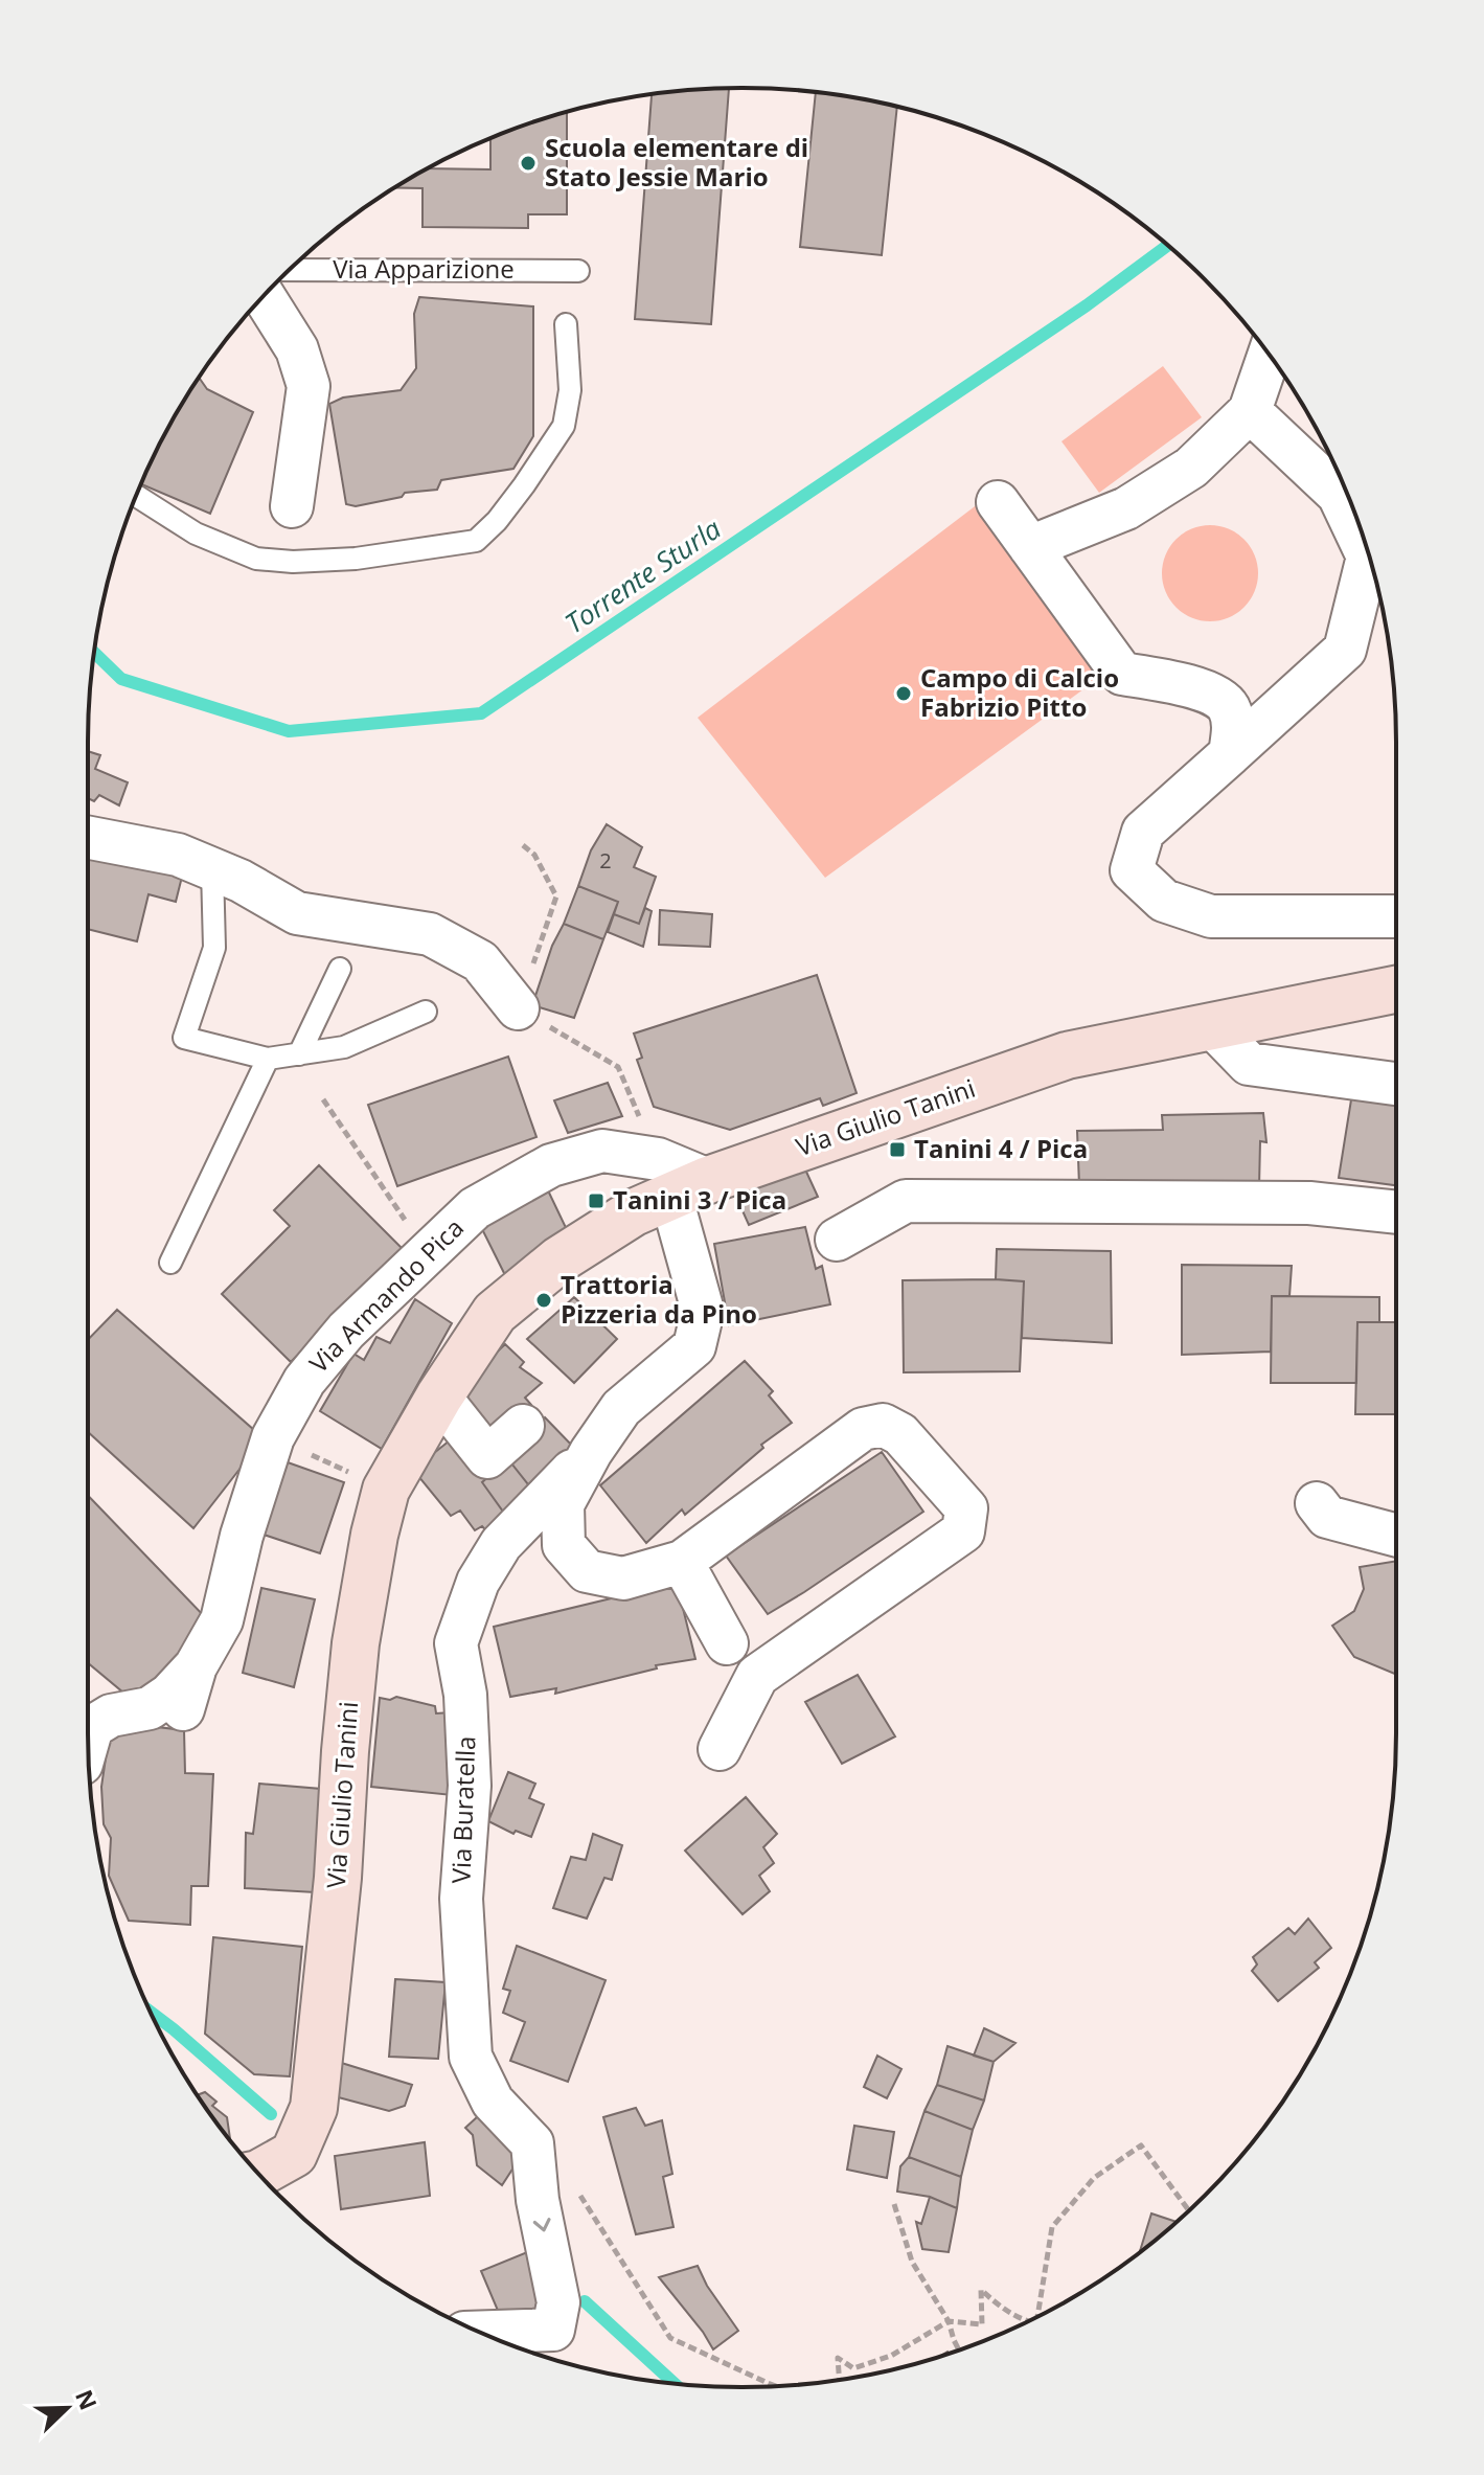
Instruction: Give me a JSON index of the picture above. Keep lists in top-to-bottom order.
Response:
{
  "streets": {
    "main road": ["Via Giulio Tanini"],
    "street": ["Via Armando Pica", "Via Buratella"],
    "lane": ["Via Apparizione"]
  },
  "crossings": [
    ["Via Giulio Tanini", "Via Armando Pica"],
    ["Via Giulio Tanini", "Via Buratella"],
    ["Via Armando Pica", "Via Buratella"]
  ],
  "one_way": ["Via Buratella"],
  "water": ["Torrente Sturla"],
  "places": {
    "other": ["Scuola elementare di Stato Jessie Mario", "Campo di Calcio Fabrizio Pitto", "Trattoria Pizzeria da Pino"],
    "transit": ["Tanini 4 / Pica", "Tanini 3 / Pica"]
  },
  "house_numbers": ["2"],
  "north": "top right"
}
